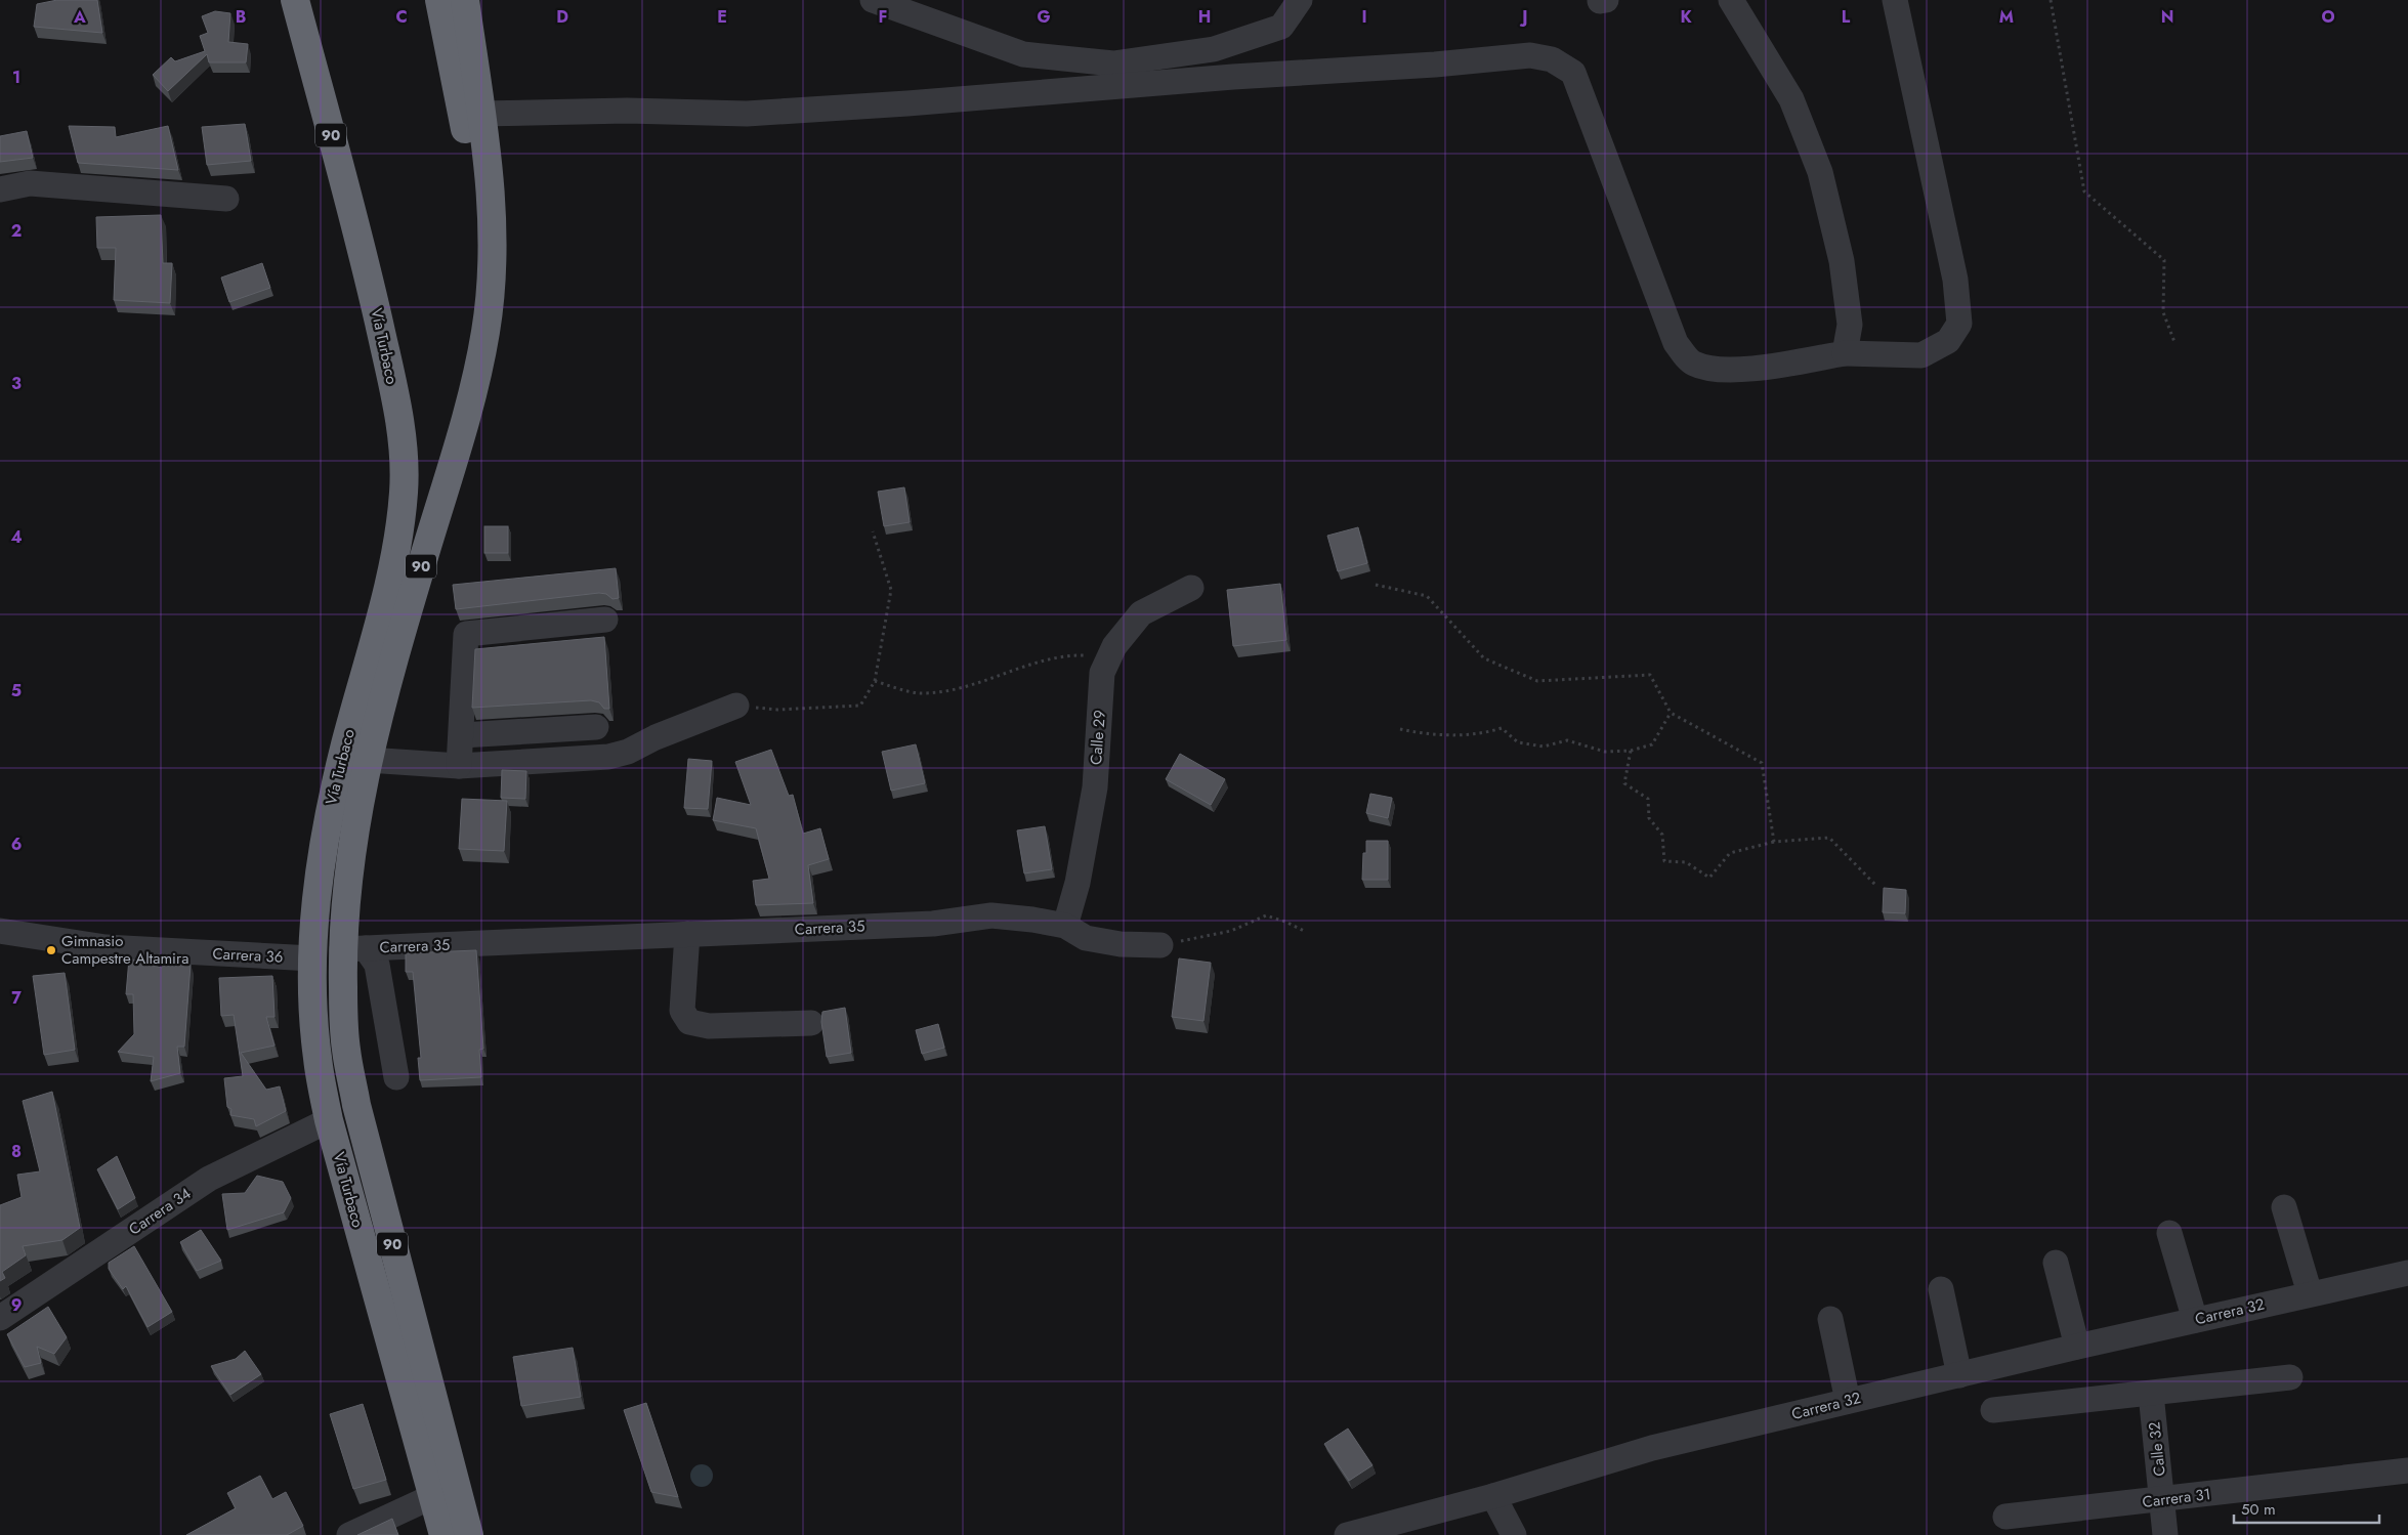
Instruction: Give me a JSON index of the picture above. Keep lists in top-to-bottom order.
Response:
{
  "streets": {
    "highway": ["90", "Vía Turbaco"],
    "street": [
      "Calle 29",
      "Carrera 35",
      "Carrera 36",
      "Carrera 34",
      "Carrera 32",
      "Calle 32",
      "Carrera 31"
    ]
  },
  "crossings": [
    ["Vía Turbaco", "Carrera 35"],
    ["Vía Turbaco", "Carrera 36"],
    ["Vía Turbaco", "Carrera 34"],
    ["Calle 29", "Carrera 35"],
    ["Calle 32", "Carrera 31"]
  ],
  "places": ["Gimnasio Campestre Altamira"],
  "scale_bar": "50 m",
  "grid": {
    "columns": [
      "A",
      "B",
      "C",
      "D",
      "E",
      "F",
      "G",
      "H",
      "I",
      "J",
      "K",
      "L",
      "M",
      "N",
      "O"
    ],
    "rows": [
      "1",
      "2",
      "3",
      "4",
      "5",
      "6",
      "7",
      "8",
      "9"
    ]
  }
}
